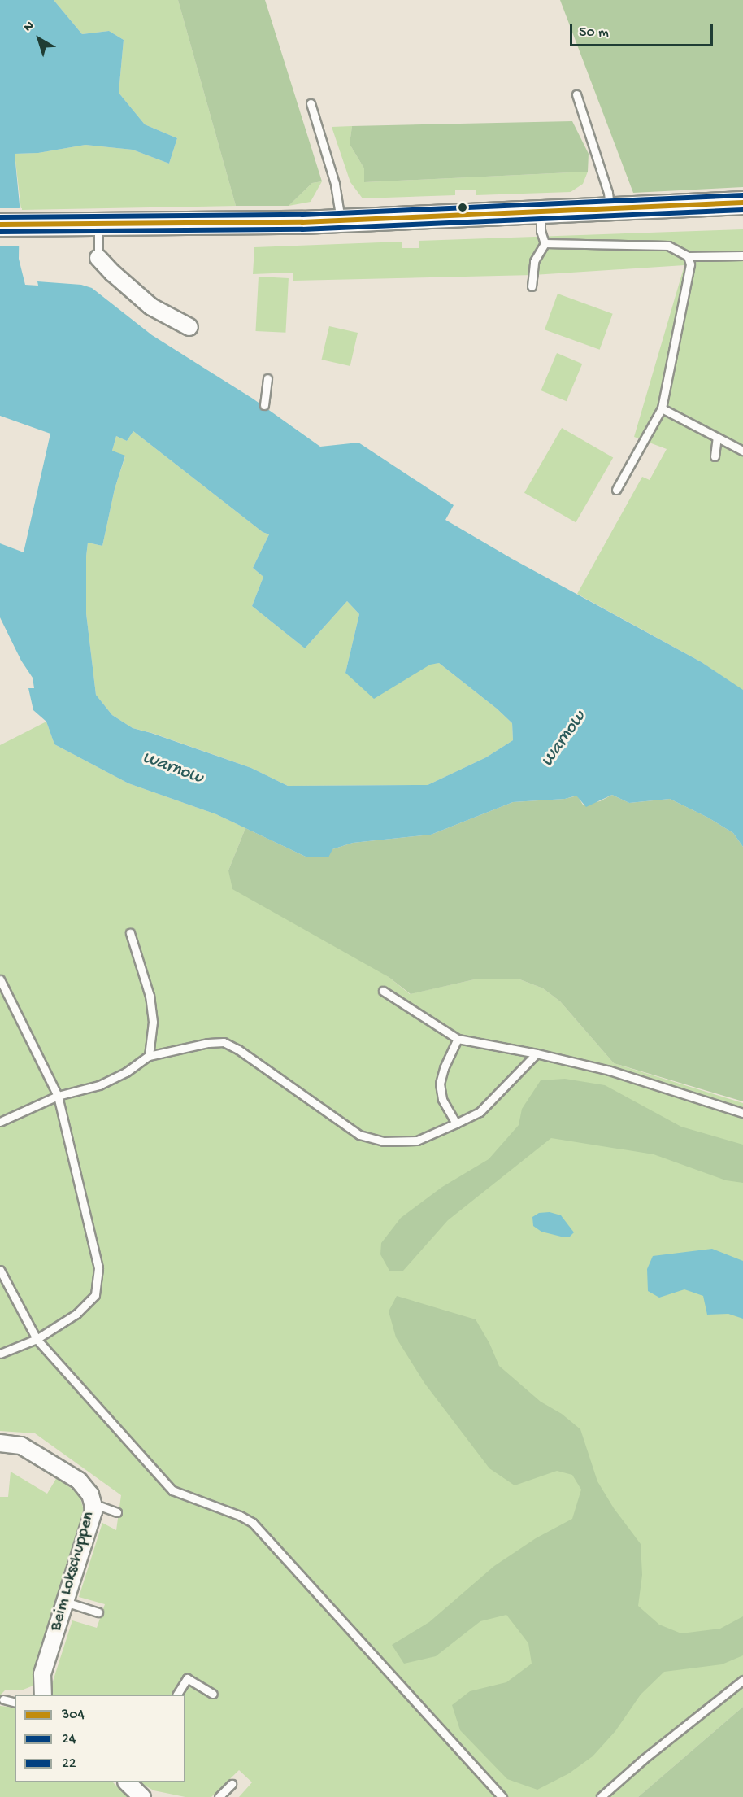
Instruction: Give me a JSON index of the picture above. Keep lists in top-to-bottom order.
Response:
{
  "streets": {
    "street": ["Beim Lokschuppen"]
  },
  "water": ["Warnow"],
  "lines": ["transit line 22", "transit line 304", "transit line 24"],
  "legend": ["304", "24", "22"],
  "scale_bar": "50 m",
  "north": "top left"
}
